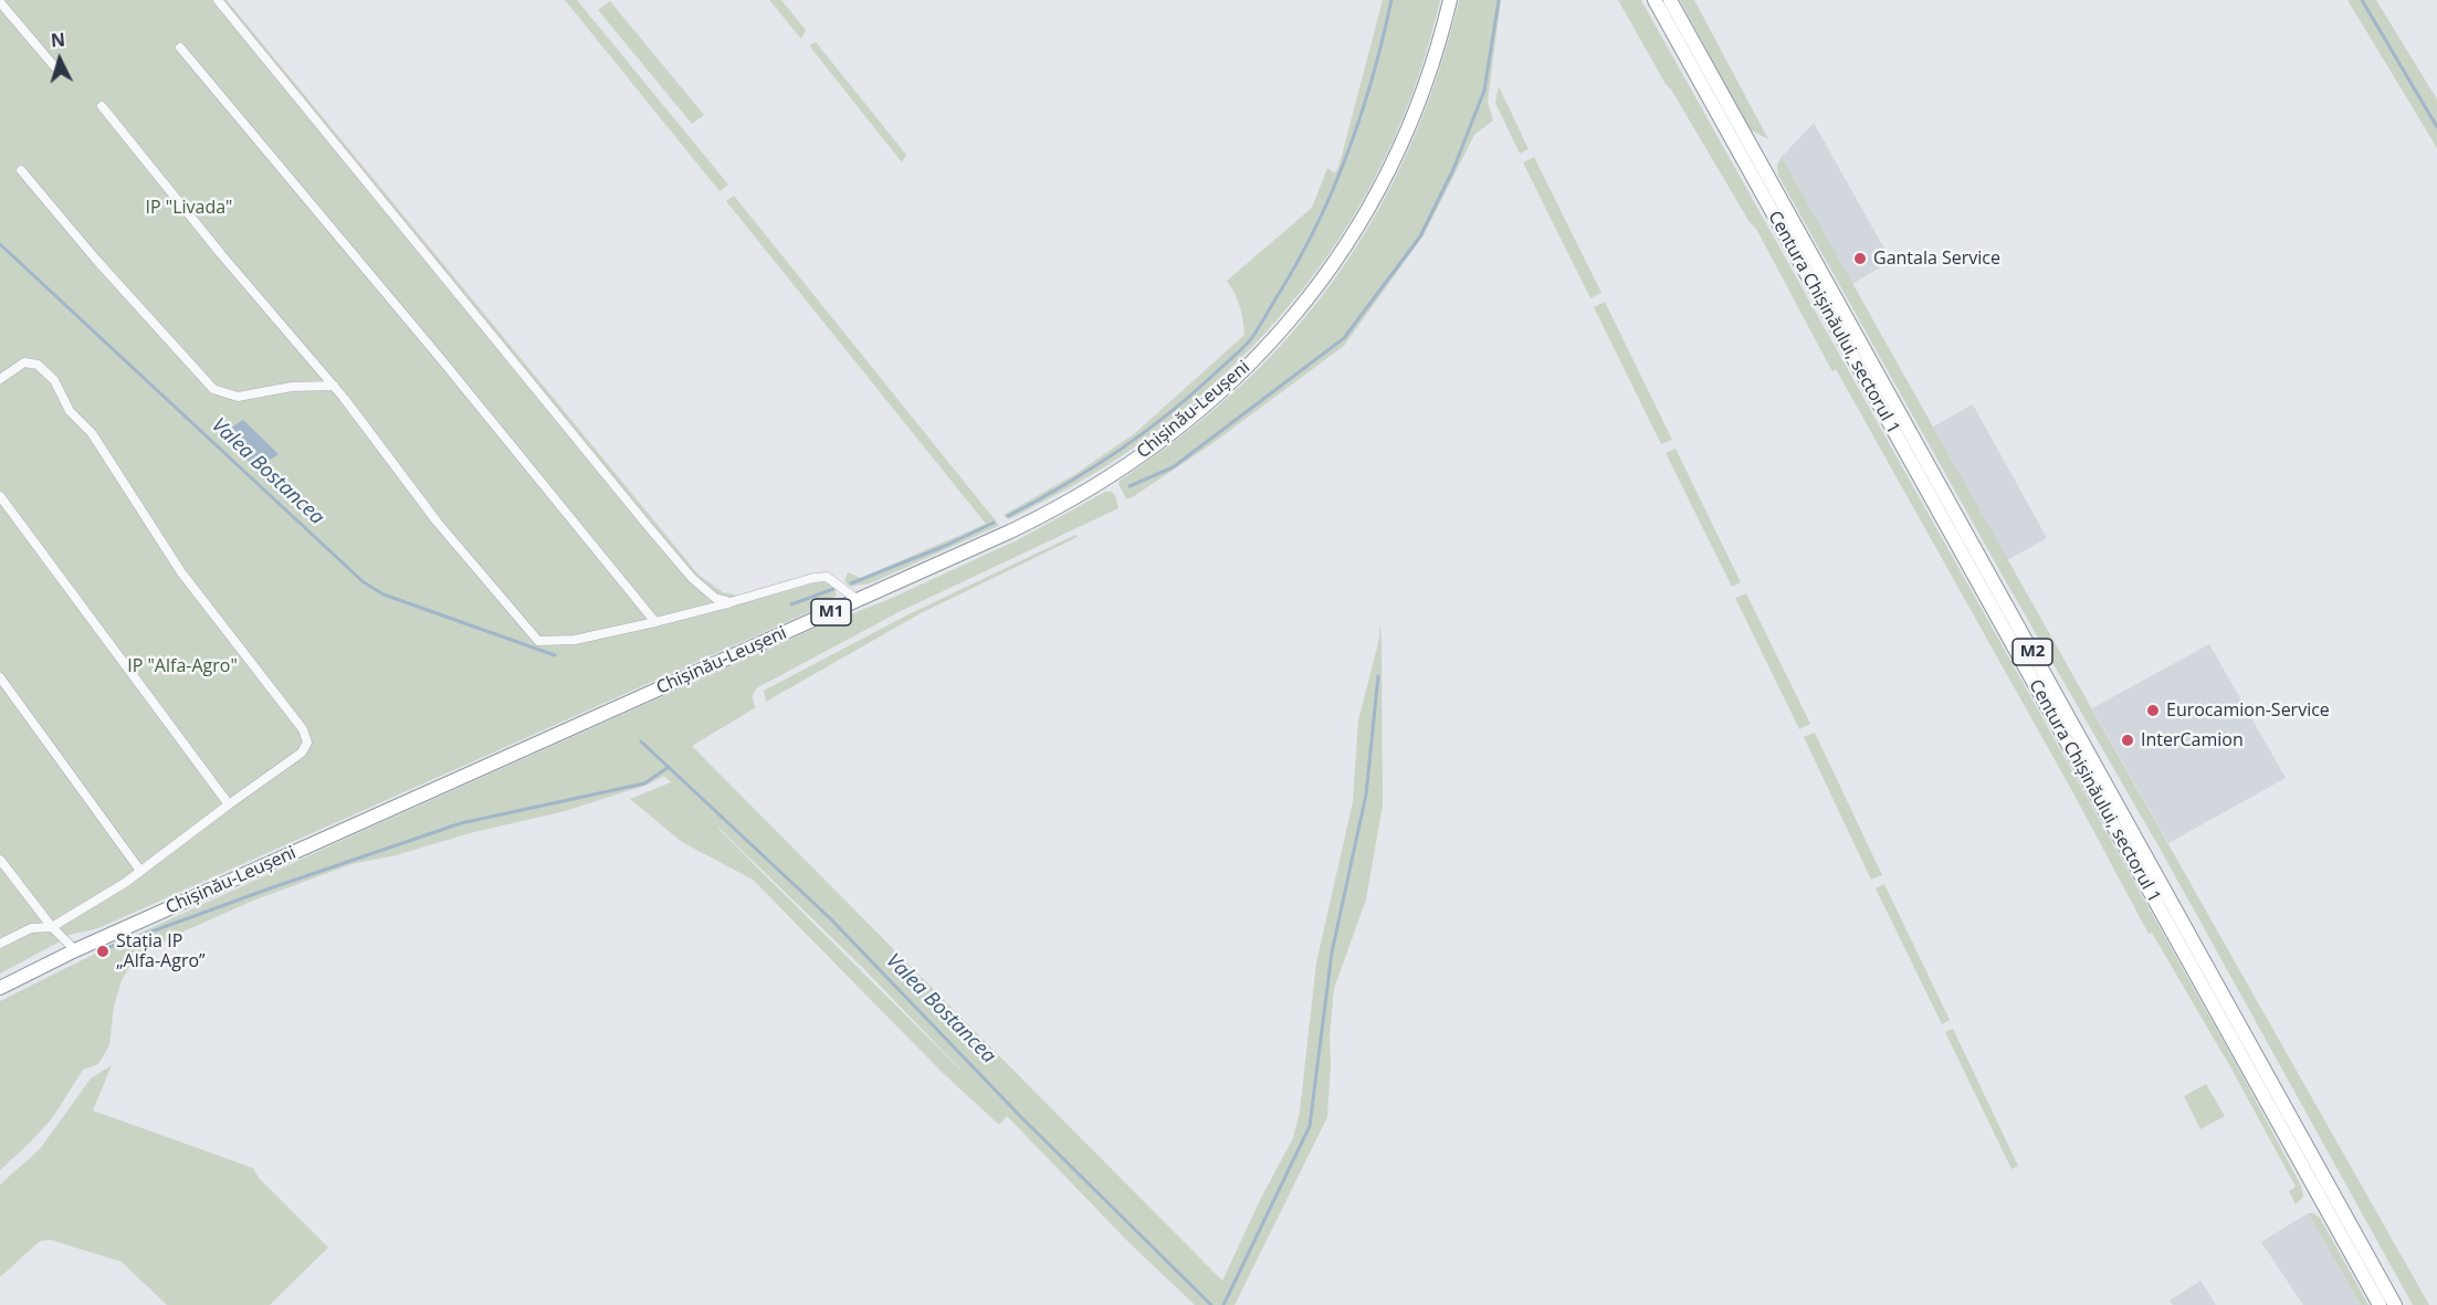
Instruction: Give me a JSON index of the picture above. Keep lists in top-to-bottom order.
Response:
{
  "streets": {
    "highway": [
      "Centura Chișinăului, sectorul 1",
      "Chișinău-Leușeni",
      "M1",
      "M2"
    ]
  },
  "water": ["Valea Bostancea"],
  "parks": ["IP \"Livada\"", "IP \"Alfa-Agro\""],
  "places": [
    "Gantala Service",
    "Eurocamion-Service",
    "InterCamion",
    "Stația IP „Alfa-Agro”"
  ],
  "north": "top"
}
